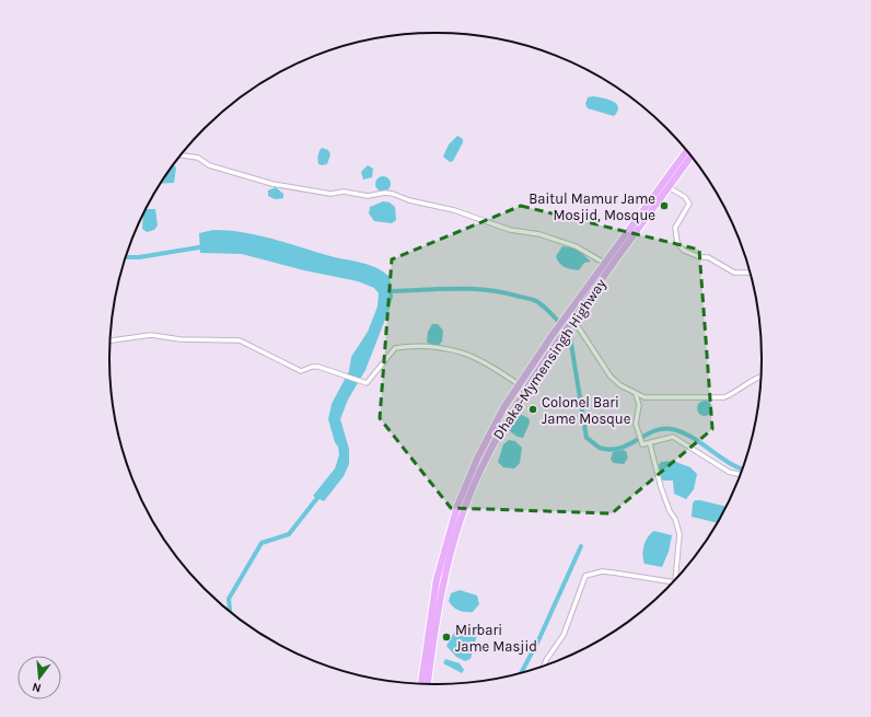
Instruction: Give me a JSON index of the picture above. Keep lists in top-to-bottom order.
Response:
{
  "streets": {
    "highway": ["Dhaka-Mymensingh Highway"]
  },
  "places": ["Baitul Mamur Jame Mosjid, Mosque", "Colonel Bari Jame Mosque", "Mirbari Jame Masjid"],
  "north": "bottom"
}
